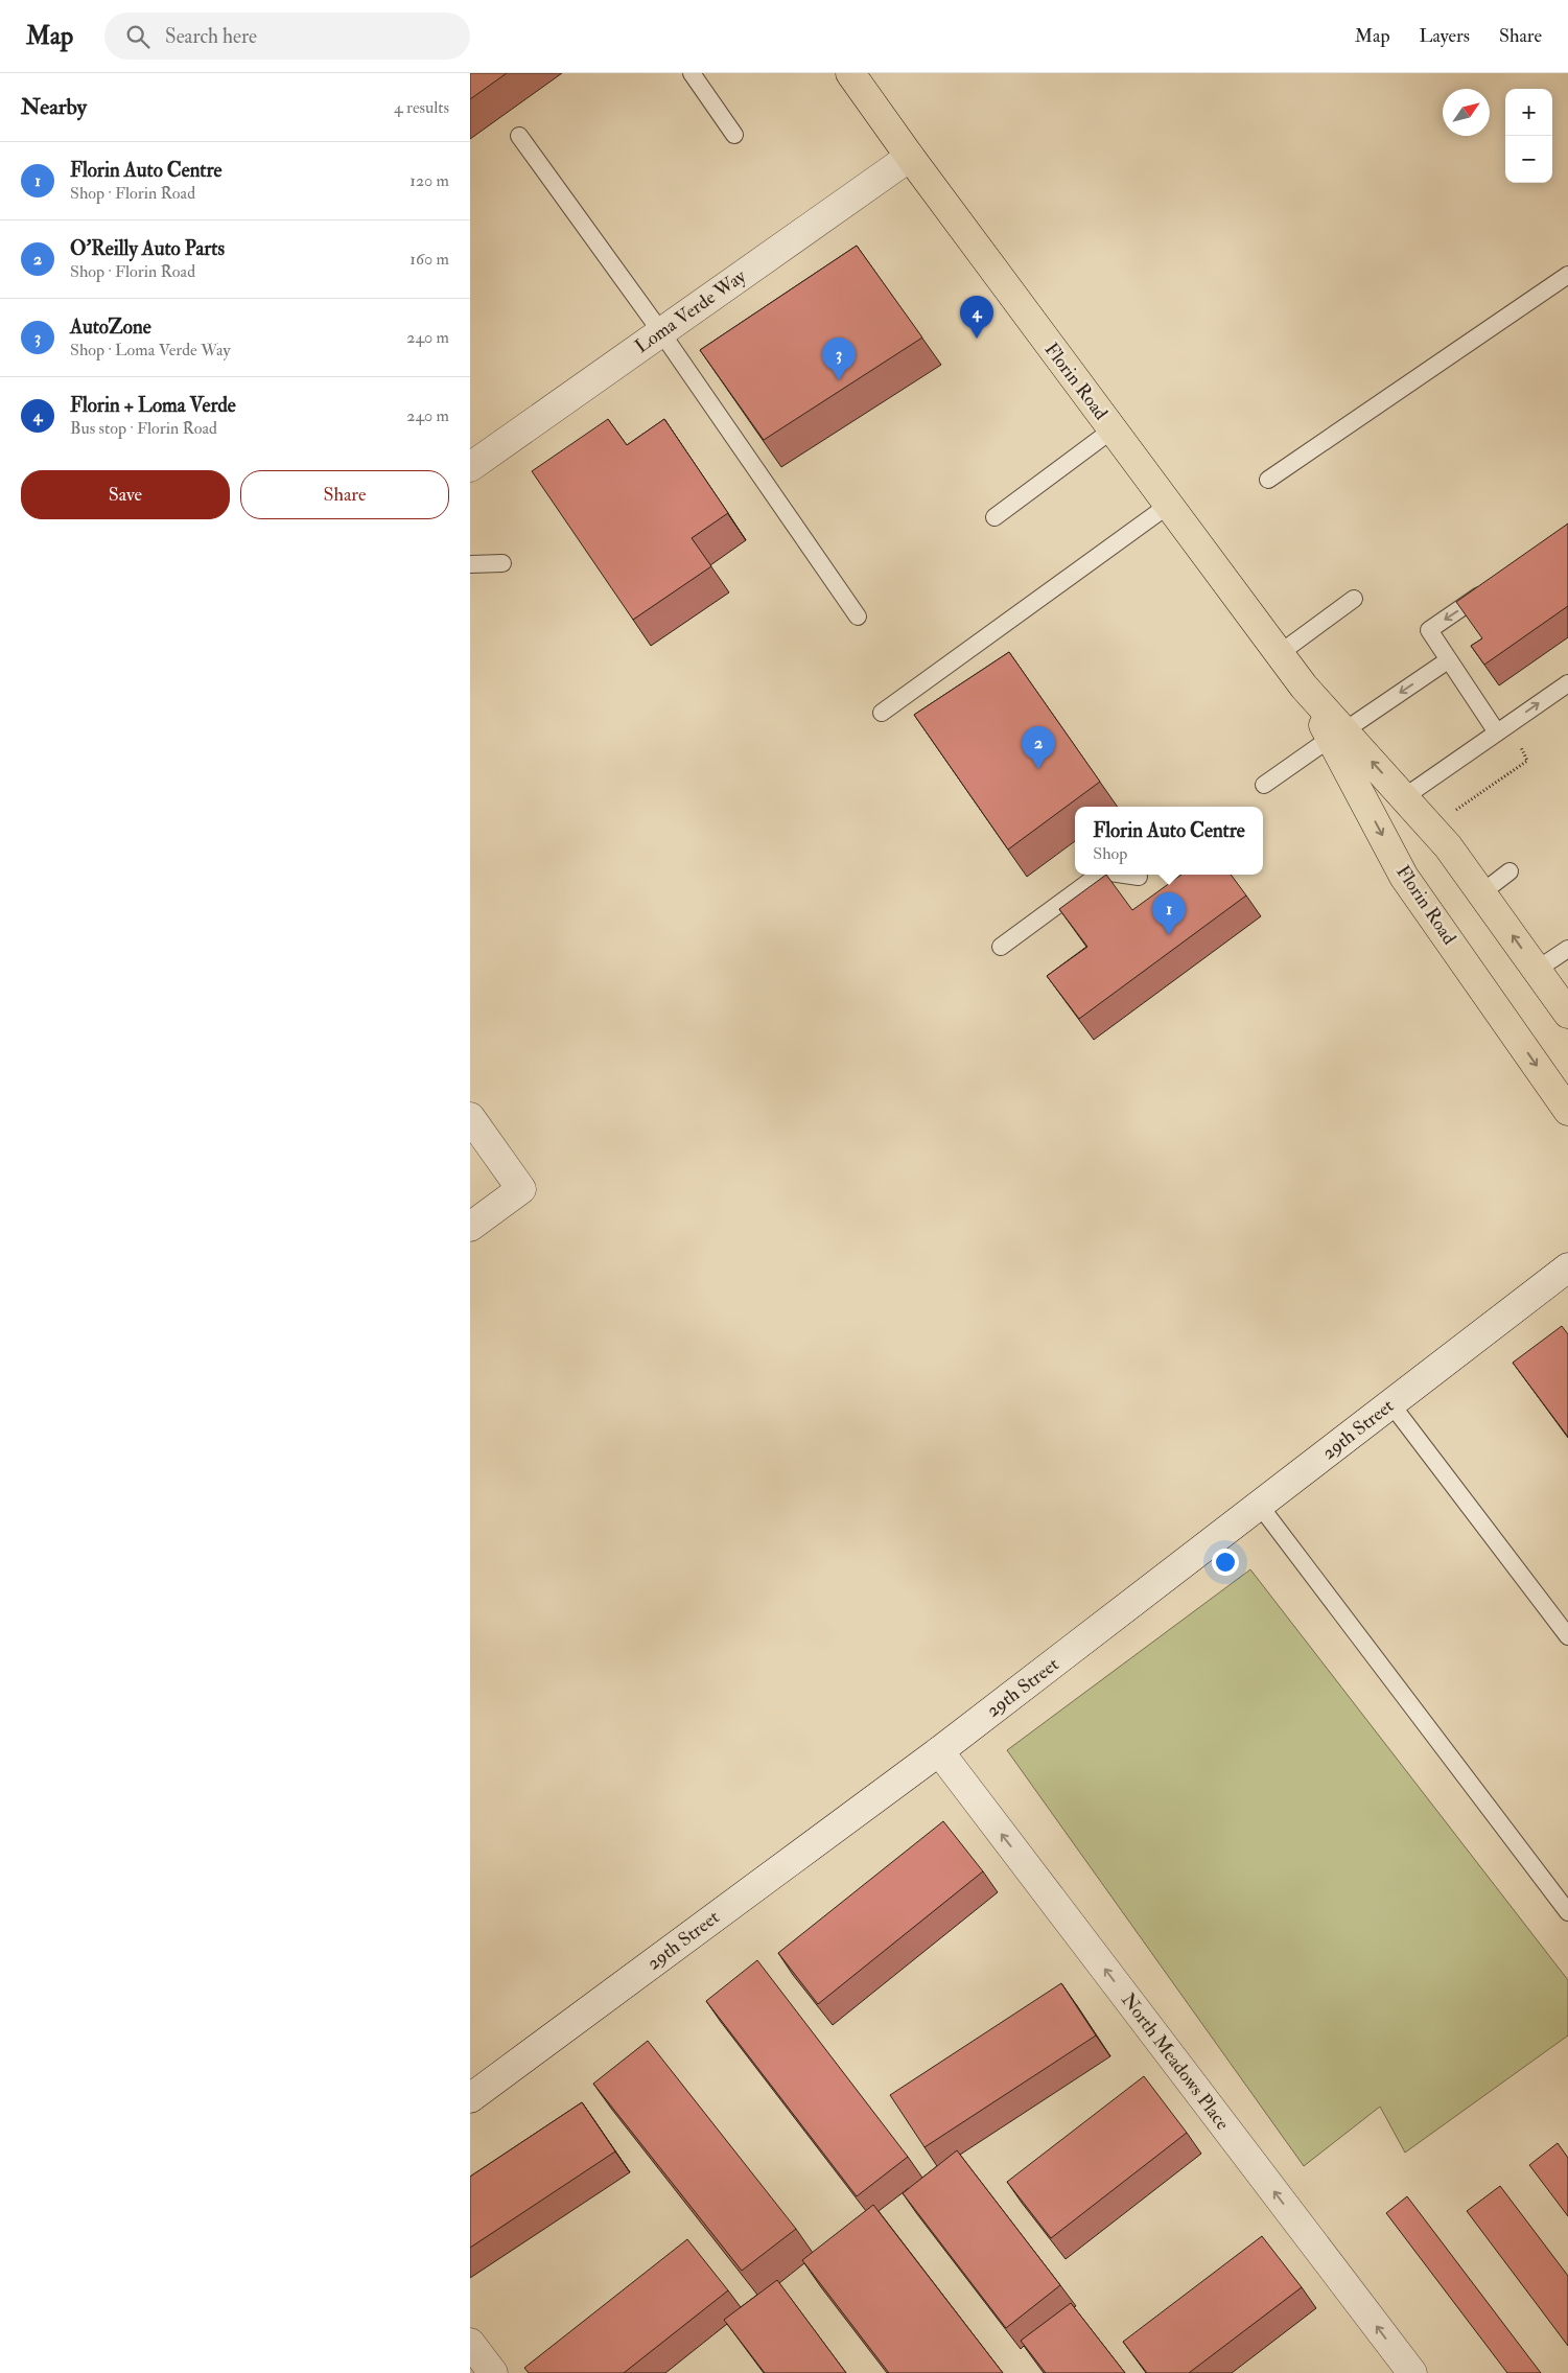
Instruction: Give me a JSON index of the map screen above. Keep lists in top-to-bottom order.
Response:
{
  "streets": {
    "main road": ["Florin Road"],
    "street": ["Loma Verde Way", "29th Street", "North Meadows Place"]
  },
  "crossings": [
    ["Loma Verde Way", "Florin Road"],
    ["29th Street", "North Meadows Place"]
  ],
  "one_way": ["North Meadows Place"],
  "north": "top right",
  "page": {
    "header": "Map",
    "search": "Search here",
    "nav": ["Map", "Layers", "Share"],
    "heading": ["Nearby", "4 results"],
    "map_buttons": ["+", "−"],
    "list": [
      {
        "mark": "1",
        "name": "Florin Auto Centre",
        "note": "Shop · Florin Road",
        "value": "120 m"
      },
      {
        "mark": "2",
        "name": "O'Reilly Auto Parts",
        "note": "Shop · Florin Road",
        "value": "160 m"
      },
      {
        "mark": "3",
        "name": "AutoZone",
        "note": "Shop · Loma Verde Way",
        "value": "240 m"
      },
      {
        "mark": "4",
        "name": "Florin + Loma Verde",
        "note": "Bus stop · Florin Road",
        "value": "240 m"
      }
    ],
    "pins": [
      "4",
      "3",
      "2",
      "1"
    ],
    "buttons": ["Save", "Share"],
    "popup": ["Florin Auto Centre", "Shop"]
  }
}
